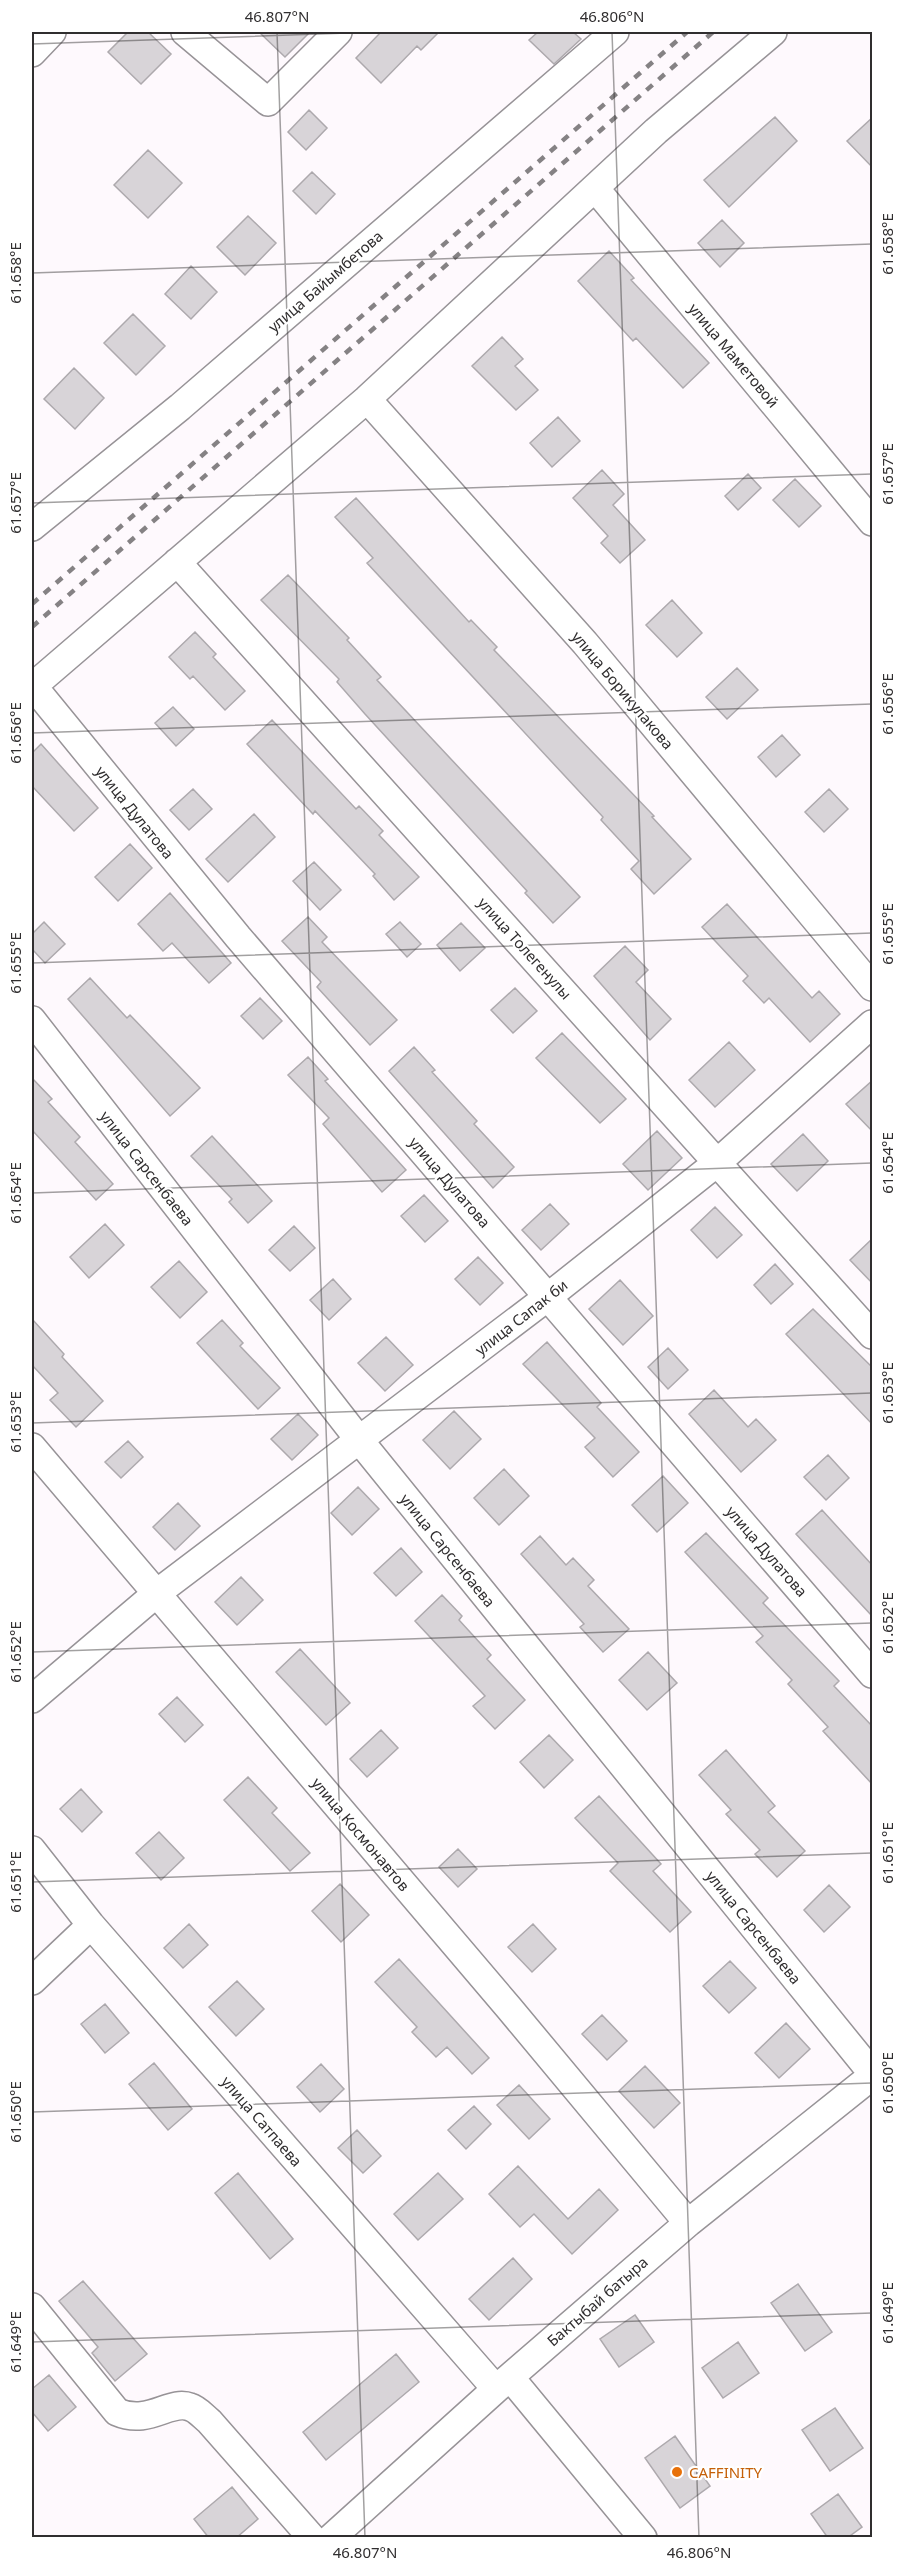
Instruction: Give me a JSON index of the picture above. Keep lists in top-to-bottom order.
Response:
{
  "streets": {
    "street": [
      "улица Байымбетова",
      "улица Маметовой",
      "улица Борикулакова",
      "улица Дулатова",
      "улица Толегенулы",
      "улица Сарсенбаева",
      "улица Сапак би",
      "улица Космонавтов",
      "улица Сатпаева",
      "Бактыбай батыра"
    ]
  },
  "crossings": [
    ["улица Дулатова", "улица Сапак би"],
    ["улица Толегенулы", "улица Сапак би"],
    ["улица Сарсенбаева", "улица Сапак би"],
    ["улица Сарсенбаева", "Бактыбай батыра"],
    ["улица Сапак би", "улица Космонавтов"],
    ["улица Космонавтов", "Бактыбай батыра"],
    ["улица Сатпаева", "Бактыбай батыра"]
  ],
  "places": ["CAFFINITY"],
  "coordinates": [
    "46.807°N",
    "46.806°N",
    "61.658°E",
    "61.657°E",
    "61.656°E",
    "61.655°E",
    "61.654°E",
    "61.653°E",
    "61.652°E",
    "61.651°E",
    "61.650°E",
    "61.649°E"
  ]
}
